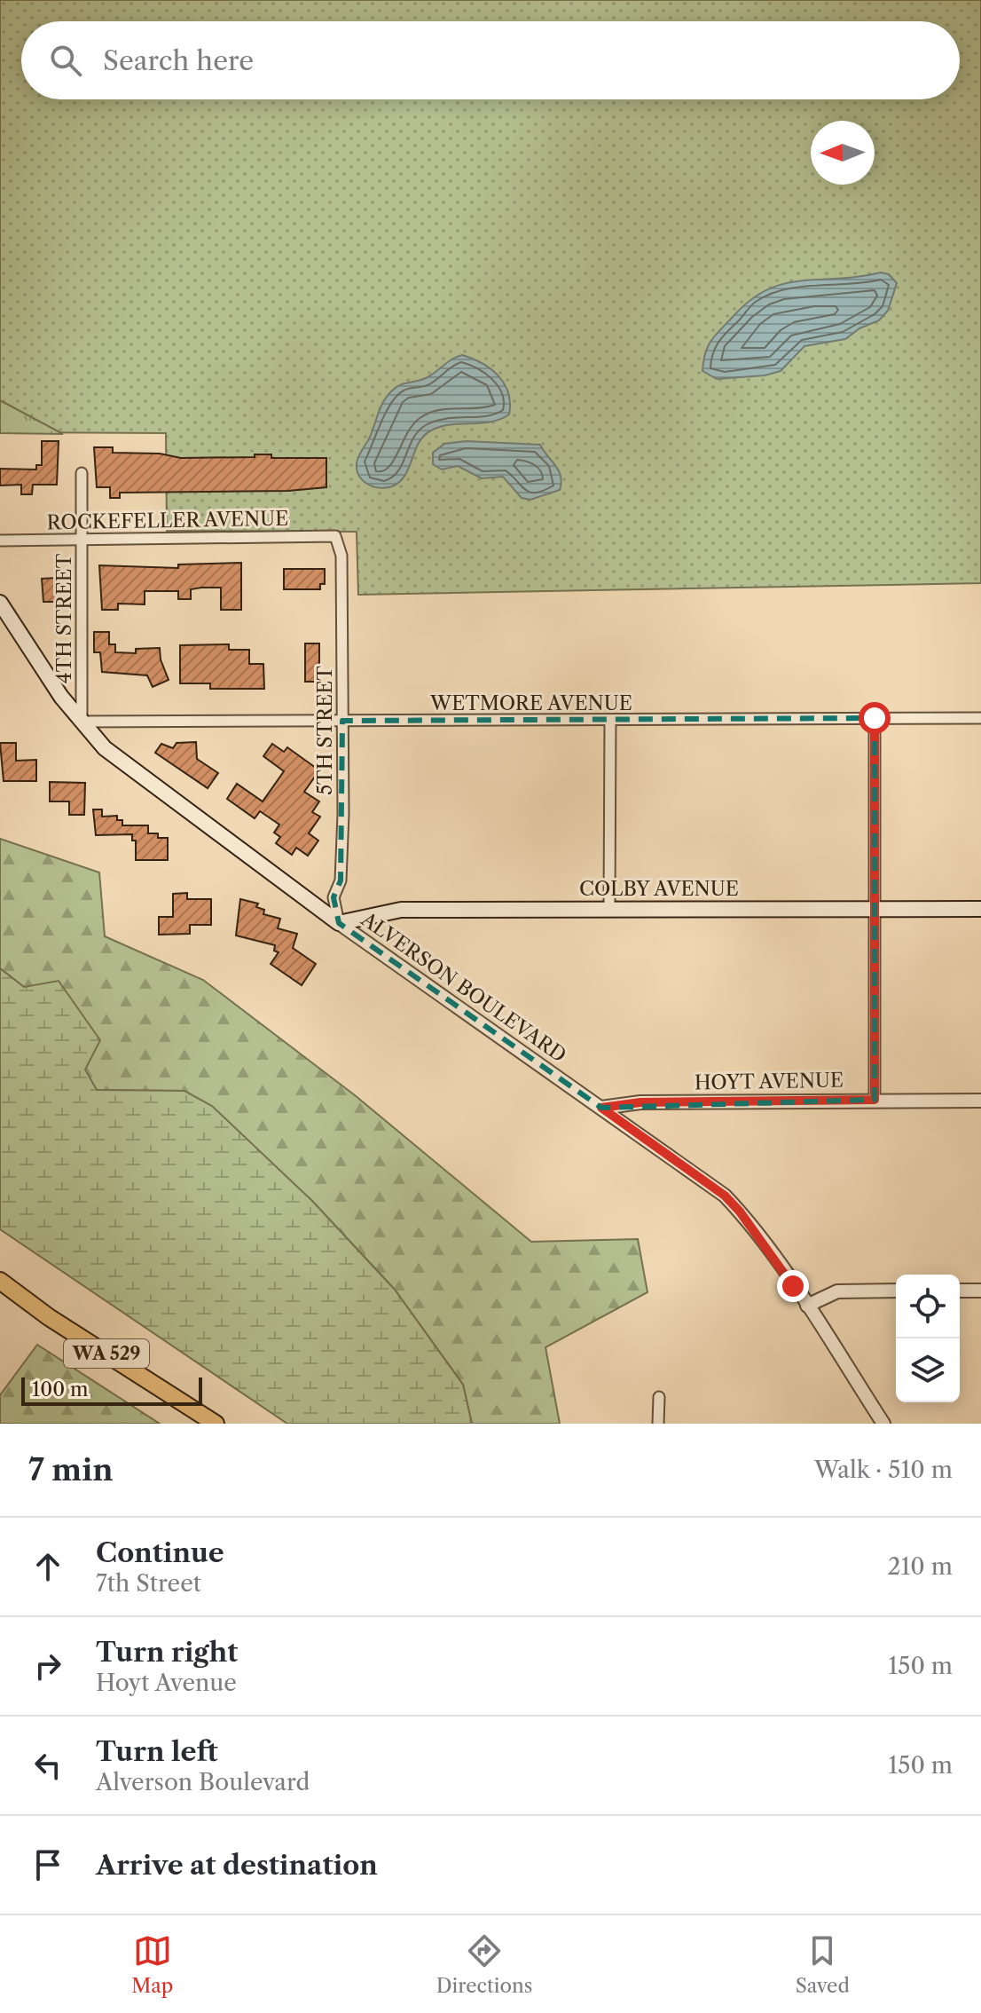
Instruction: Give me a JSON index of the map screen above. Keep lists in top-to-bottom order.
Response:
{
  "streets": {
    "main road": ["COLBY AVENUE", "ALVERSON BOULEVARD", "WA 529"],
    "street": [
      "ROCKEFELLER AVENUE",
      "4TH STREET",
      "WETMORE AVENUE",
      "5TH STREET",
      "HOYT AVENUE"
    ]
  },
  "crossings": [
    ["ROCKEFELLER AVENUE", "4TH STREET"],
    ["ROCKEFELLER AVENUE", "5TH STREET"],
    ["4TH STREET", "WETMORE AVENUE"],
    ["4TH STREET", "ALVERSON BOULEVARD"],
    ["WETMORE AVENUE", "5TH STREET"],
    ["WETMORE AVENUE", "ALVERSON BOULEVARD"],
    ["5TH STREET", "COLBY AVENUE"],
    ["5TH STREET", "ALVERSON BOULEVARD"],
    ["COLBY AVENUE", "ALVERSON BOULEVARD"],
    ["ALVERSON BOULEVARD", "HOYT AVENUE"]
  ],
  "scale_bar": "100 m",
  "north": "left",
  "page": {
    "search": "Search here",
    "scale": "100 m",
    "heading": ["7 min", "Walk · 510 m"],
    "list": [
      ["Continue", "7th Street", "210 m"],
      ["Turn right", "Hoyt Avenue", "150 m"],
      ["Turn left", "Alverson Boulevard", "150 m"],
      "Arrive at destination"
    ],
    "nav": ["Map", "Directions", "Saved"]
  }
}
